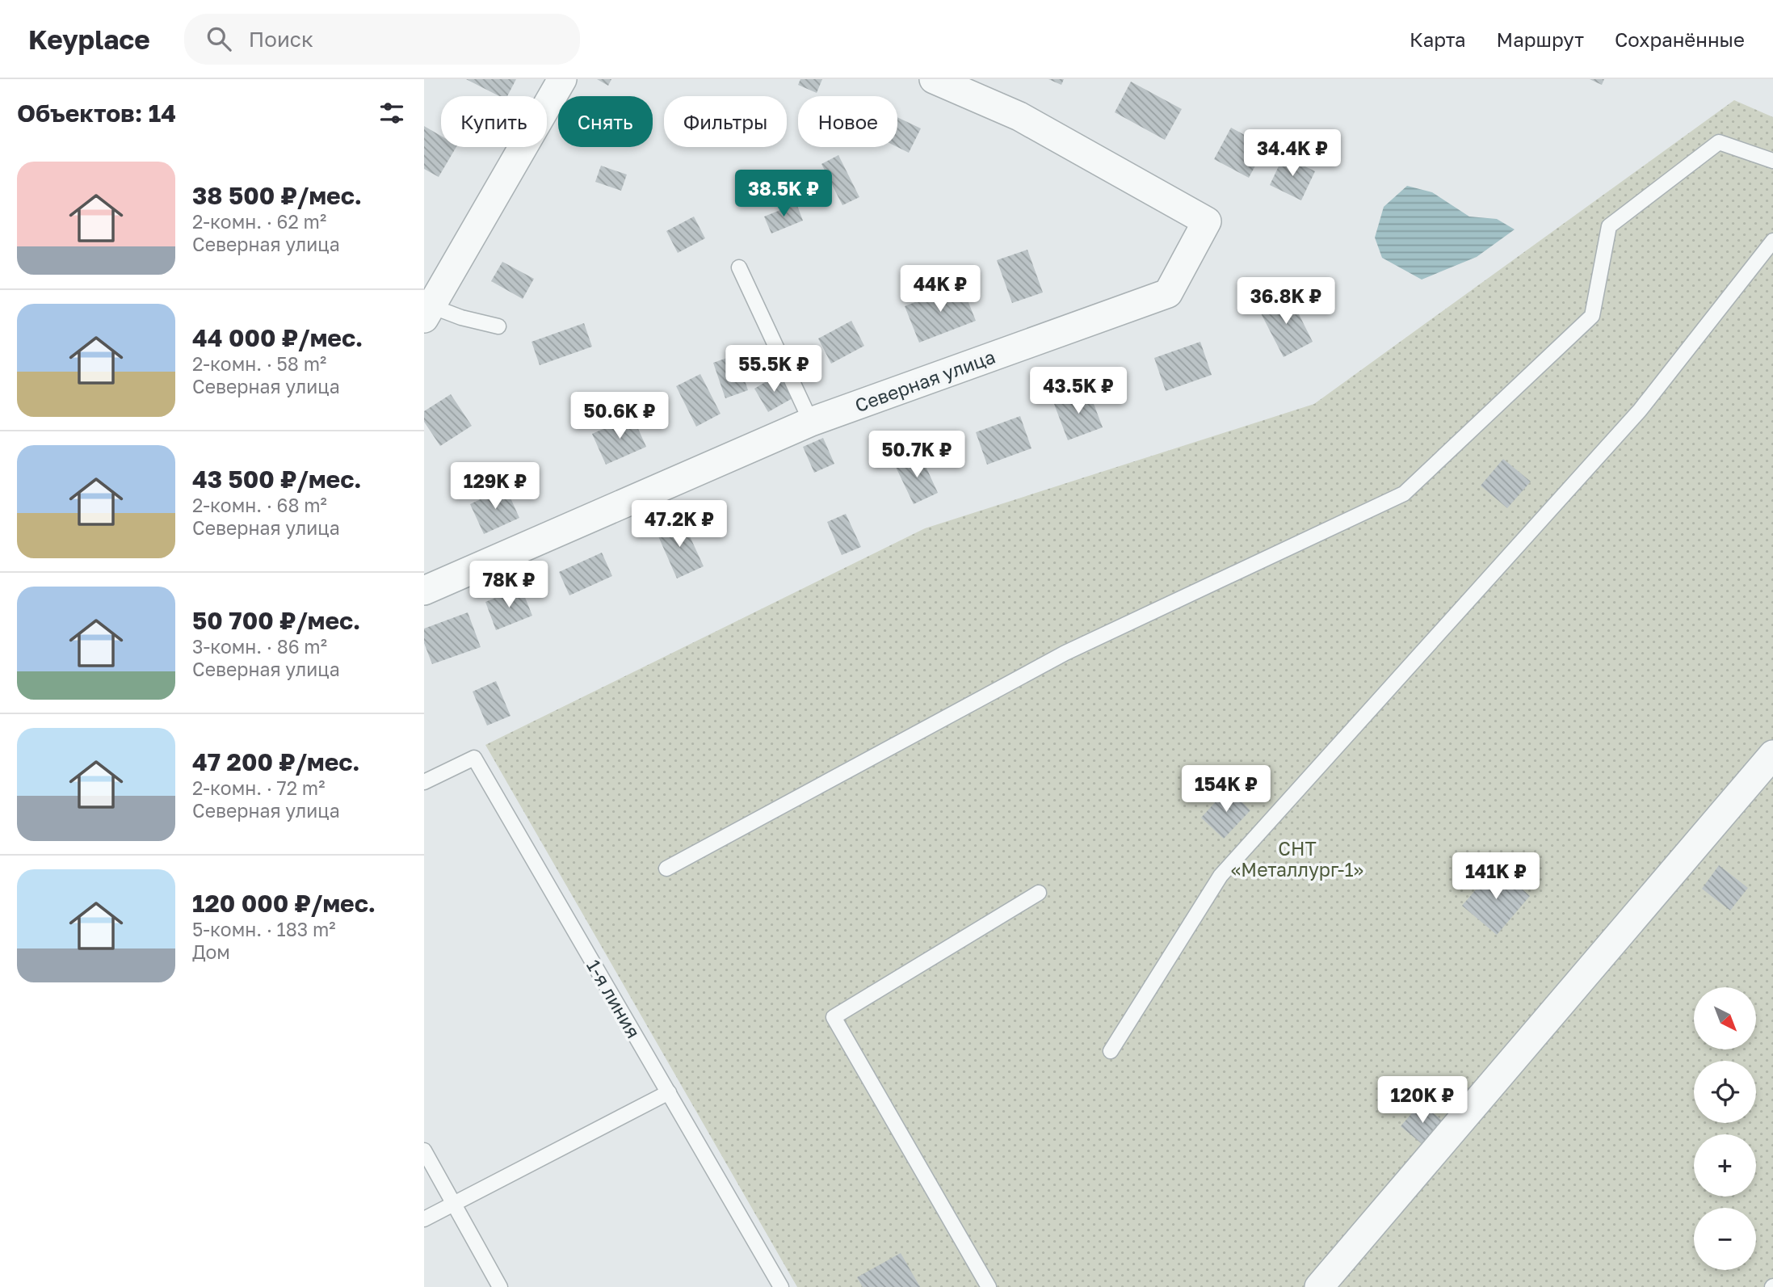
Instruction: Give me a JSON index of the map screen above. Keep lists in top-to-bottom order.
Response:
{
  "streets": {
    "street": ["Северная улица"],
    "lane": ["1-я линия"]
  },
  "parks": ["СНТ «Металлург-1»"],
  "north": "bottom right",
  "page": {
    "header": "Keyplace",
    "search": "Поиск",
    "nav": ["Карта", "Маршрут", "Сохранённые"],
    "heading": "Объектов: 14",
    "chip": [
      "Купить",
      "Снять",
      "Фильтры",
      "Новое"
    ],
    "price": [
      "34.4K ₽",
      "38.5K ₽",
      "44K ₽",
      "36.8K ₽",
      "55.5K ₽",
      "43.5K ₽",
      "50.6K ₽",
      "50.7K ₽",
      "129K ₽",
      "47.2K ₽",
      "78K ₽",
      "154K ₽",
      "141K ₽",
      "120K ₽"
    ],
    "list": [
      {
        "name": "38 500 ₽/мес.",
        "note": "2-комн. · 62 m² · Северная улица"
      },
      {
        "name": "44 000 ₽/мес.",
        "note": "2-комн. · 58 m² · Северная улица"
      },
      {
        "name": "43 500 ₽/мес.",
        "note": "2-комн. · 68 m² · Северная улица"
      },
      {
        "name": "50 700 ₽/мес.",
        "note": "3-комн. · 86 m² · Северная улица"
      },
      {
        "name": "47 200 ₽/мес.",
        "note": "2-комн. · 72 m² · Северная улица"
      },
      {
        "name": "120 000 ₽/мес.",
        "note": "5-комн. · 183 m² · Дом"
      }
    ],
    "map_buttons": ["+", "−"]
  }
}
